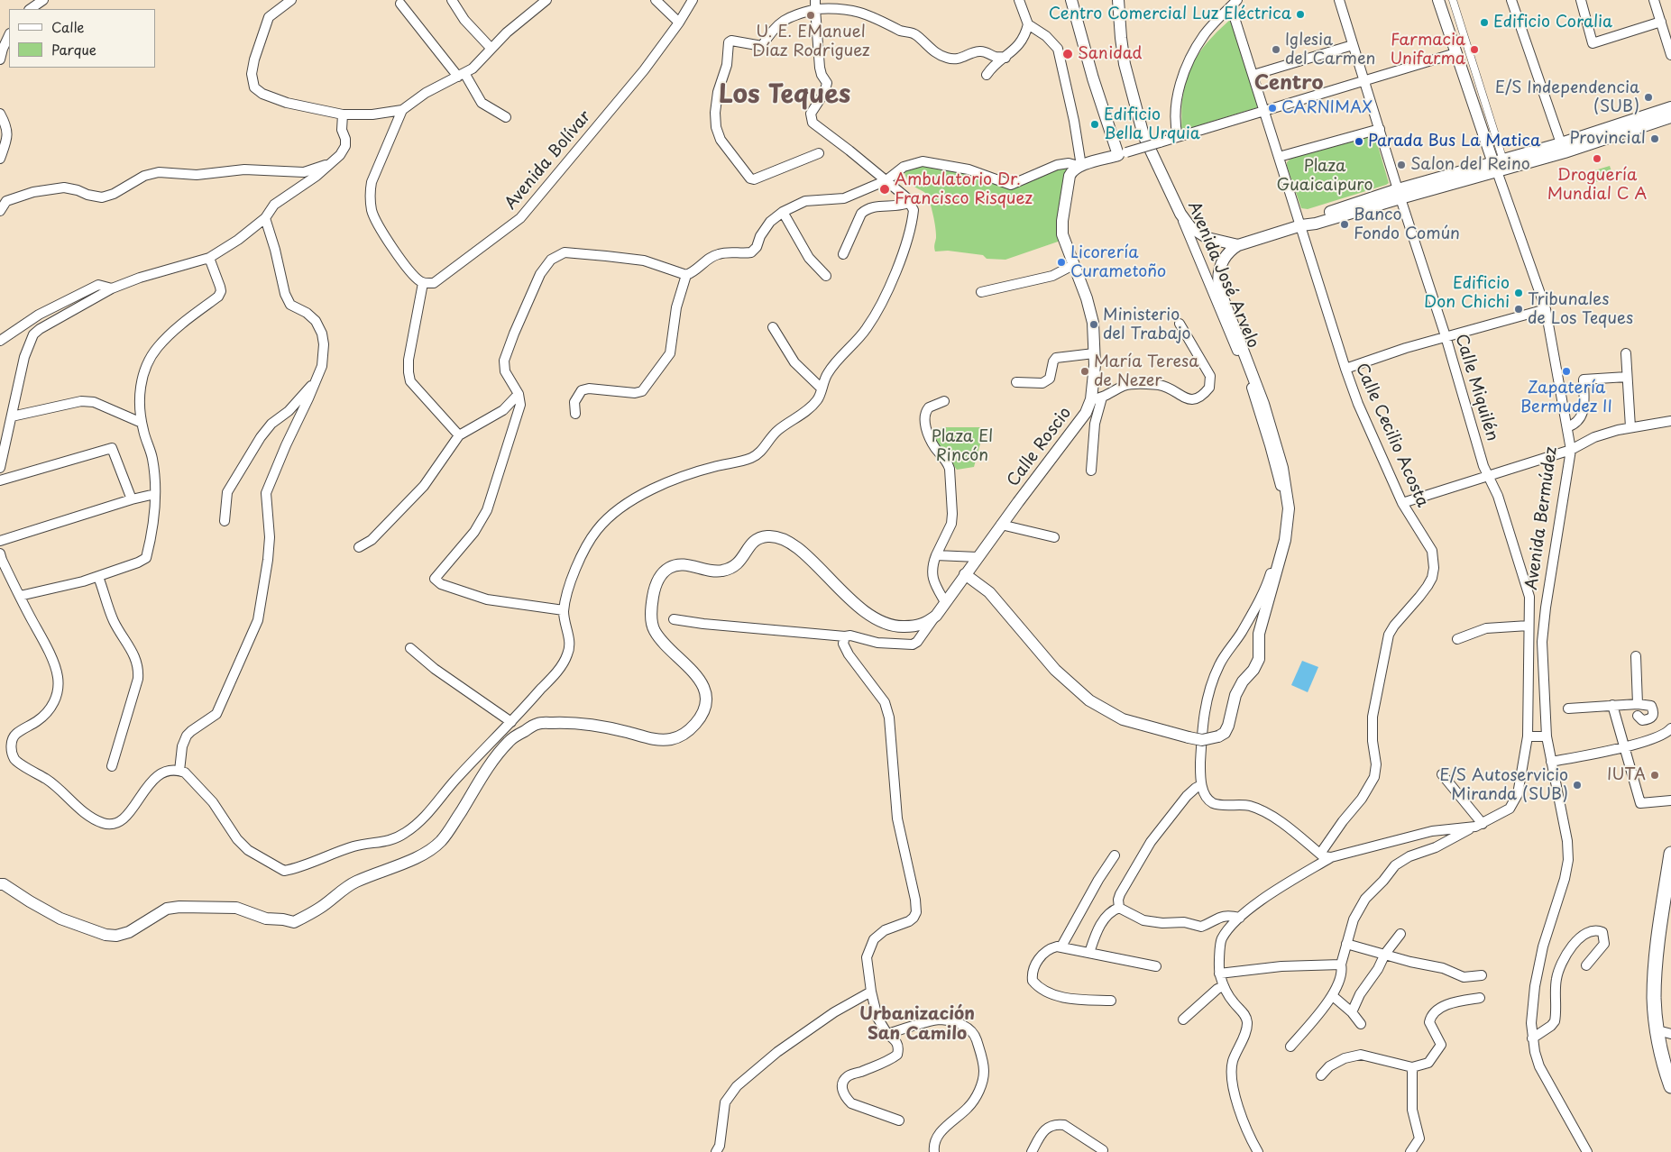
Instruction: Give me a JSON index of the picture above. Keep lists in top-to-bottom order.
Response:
{
  "streets": {
    "street": [
      "Avenida Bolívar",
      "Avenida José Arvelo",
      "Calle Miquilén",
      "Calle Cecilio Acosta",
      "Calle Roscio",
      "Avenida Bermúdez"
    ]
  },
  "crossings": [
    ["Avenida José Arvelo", "Calle Roscio"]
  ],
  "districts": ["Centro", "Los Teques", "Urbanización San Camilo"],
  "parks": ["Plaza Guaicaipuro", "Plaza El Rincón"],
  "places": [
    "Centro Comercial Luz Eléctrica",
    "U. E. EManuel Díaz Rodriguez",
    "Edificio Coralia",
    "Iglesia del Carmen",
    "Farmacia Unifarma",
    "Sanidad",
    "E/S Independencia (SUB)",
    "CARNIMAX",
    "Edificio Bella Urquia",
    "Provincial",
    "Parada Bus La Matica",
    "Droguería Mundial C A",
    "Salon del Reino",
    "Ambulatorio Dr. Francisco Risquez",
    "Banco Fondo Común",
    "Licorería Curametoño",
    "Edificio Don Chichi",
    "Tribunales de Los Teques",
    "Ministerio del Trabajo",
    "María Teresa de Nezer",
    "Zapatería Bermudez II",
    "IUTA",
    "E/S Autoservicio Miranda (SUB)"
  ],
  "legend": ["Calle", "Parque"]
}
